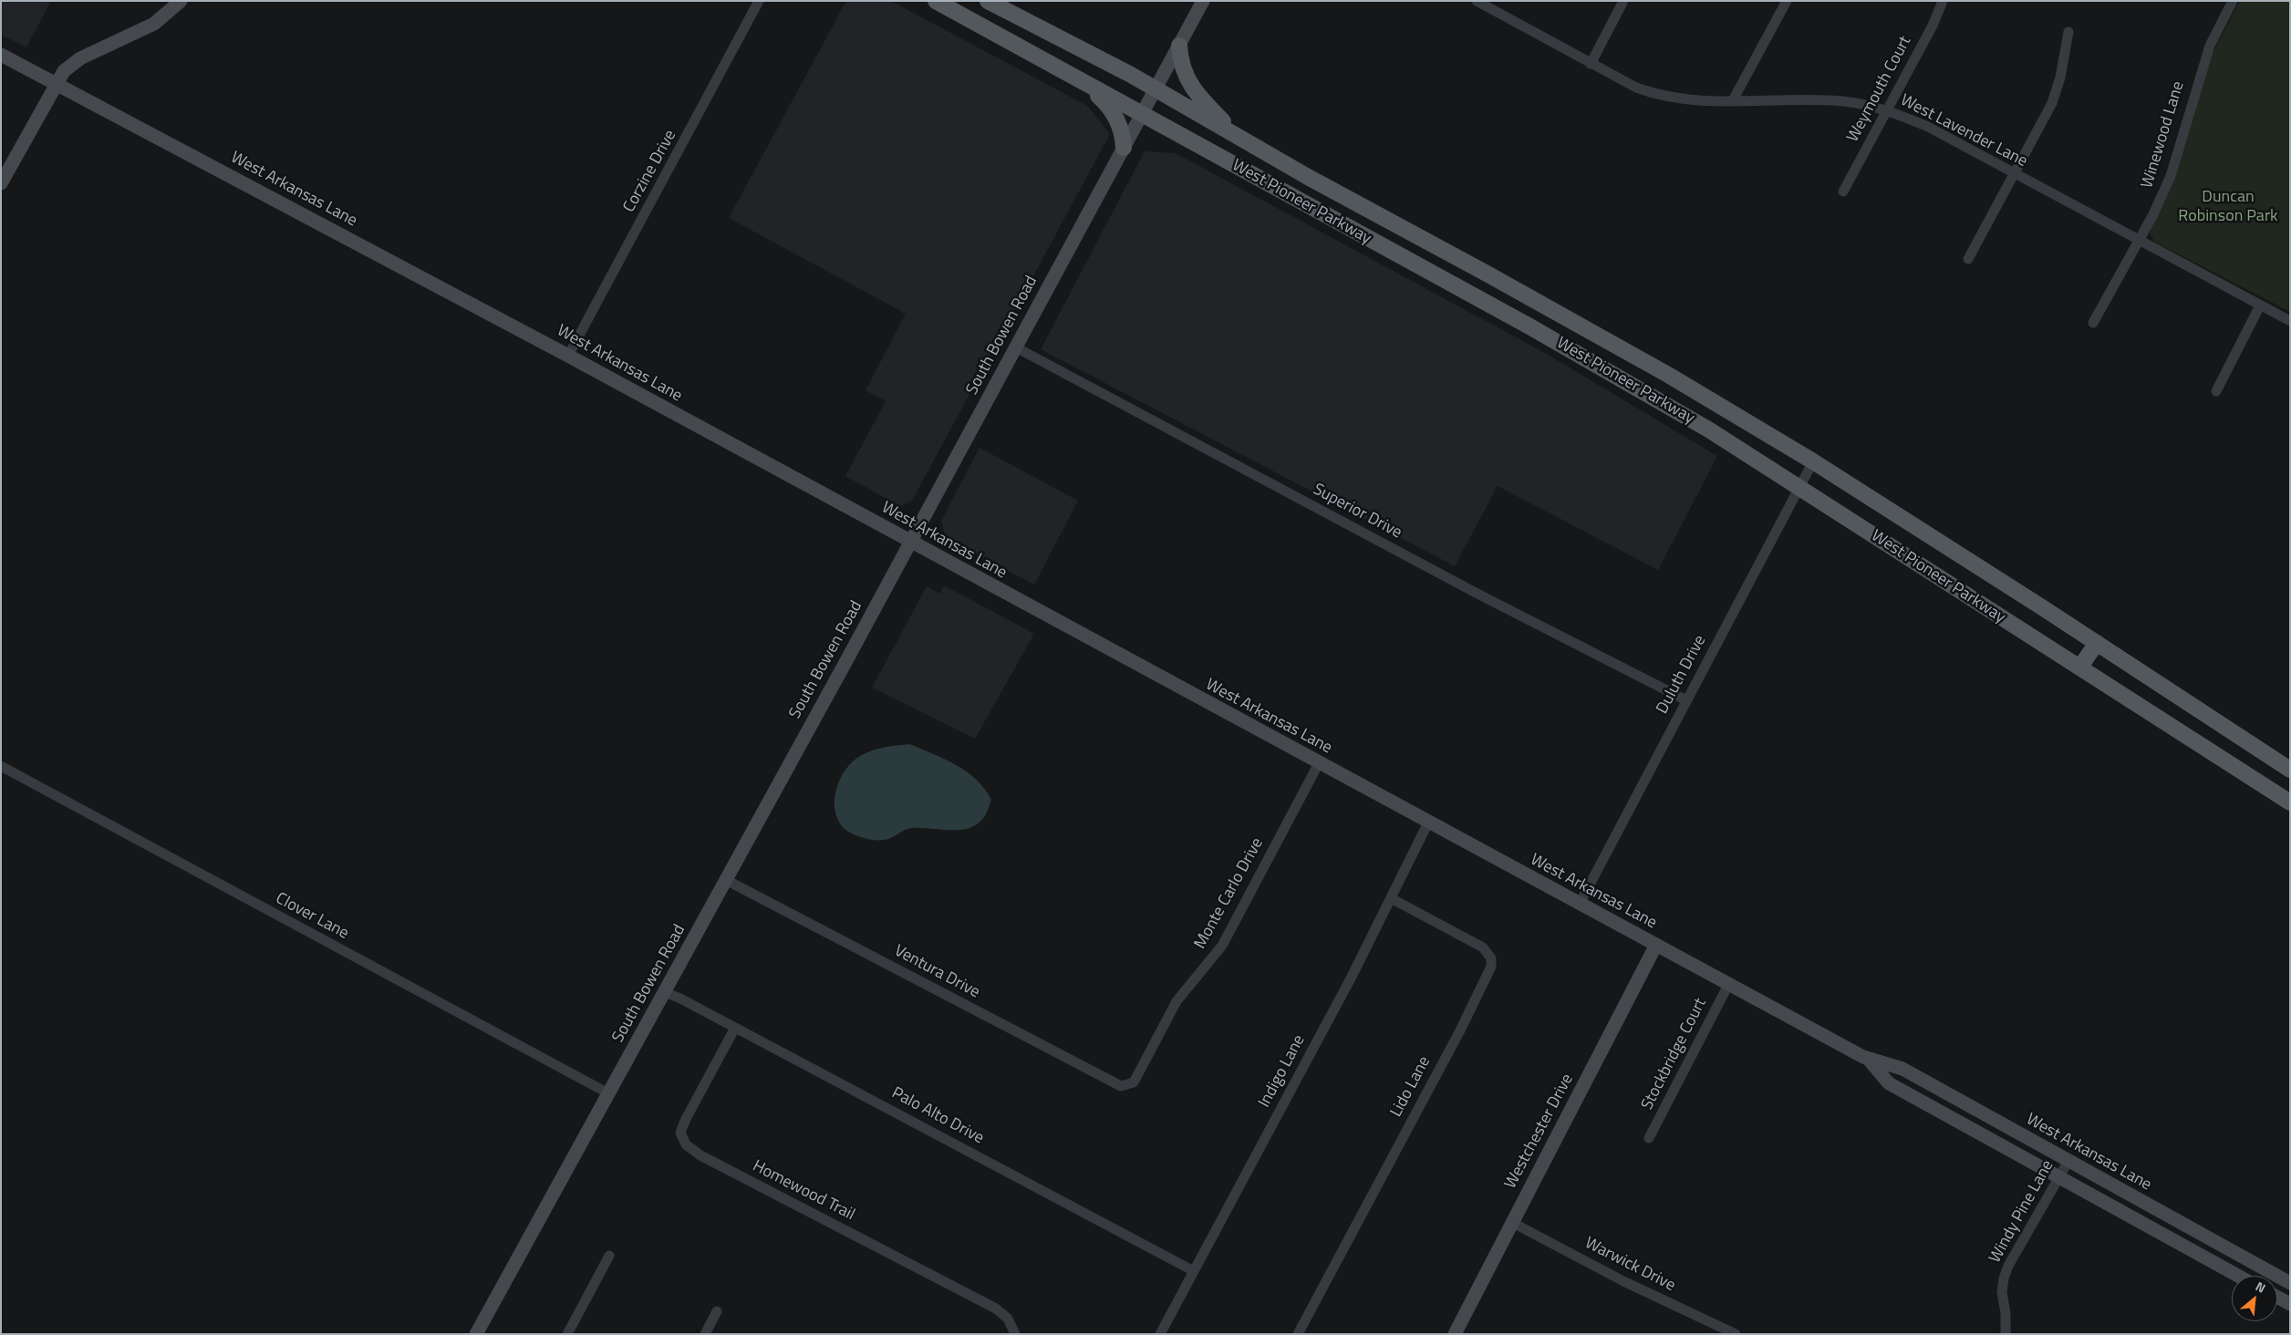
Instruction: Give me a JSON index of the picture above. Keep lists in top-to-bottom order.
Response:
{
  "streets": {
    "main road": [
      "West Arkansas Lane",
      "West Pioneer Parkway",
      "South Bowen Road",
      "Westchester Drive"
    ],
    "street": [
      "Weymouth Court",
      "West Lavender Lane",
      "Winewood Lane",
      "Corzine Drive",
      "Superior Drive",
      "Duluth Drive",
      "Monte Carlo Drive",
      "Clover Lane",
      "Ventura Drive",
      "Stockbridge Court",
      "Indigo Lane",
      "Lido Lane",
      "Palo Alto Drive",
      "Homewood Trail",
      "Windy Pine Lane",
      "Warwick Drive"
    ]
  },
  "crossings": [
    ["Weymouth Court", "West Lavender Lane"],
    ["West Lavender Lane", "Winewood Lane"],
    ["Corzine Drive", "West Arkansas Lane"],
    ["West Arkansas Lane", "South Bowen Road"],
    ["West Arkansas Lane", "Duluth Drive"],
    ["West Arkansas Lane", "Monte Carlo Drive"],
    ["West Arkansas Lane", "Stockbridge Court"],
    ["West Arkansas Lane", "Indigo Lane"],
    ["West Arkansas Lane", "Westchester Drive"],
    ["West Arkansas Lane", "Windy Pine Lane"],
    ["West Pioneer Parkway", "South Bowen Road"],
    ["West Pioneer Parkway", "Duluth Drive"],
    ["South Bowen Road", "Superior Drive"],
    ["South Bowen Road", "Clover Lane"],
    ["South Bowen Road", "Ventura Drive"],
    ["South Bowen Road", "Palo Alto Drive"],
    ["Superior Drive", "Duluth Drive"],
    ["Monte Carlo Drive", "Ventura Drive"],
    ["Indigo Lane", "Lido Lane"],
    ["Indigo Lane", "Palo Alto Drive"],
    ["Palo Alto Drive", "Homewood Trail"],
    ["Westchester Drive", "Warwick Drive"]
  ],
  "parks": ["Duncan Robinson Park"],
  "north": "top right"
}
